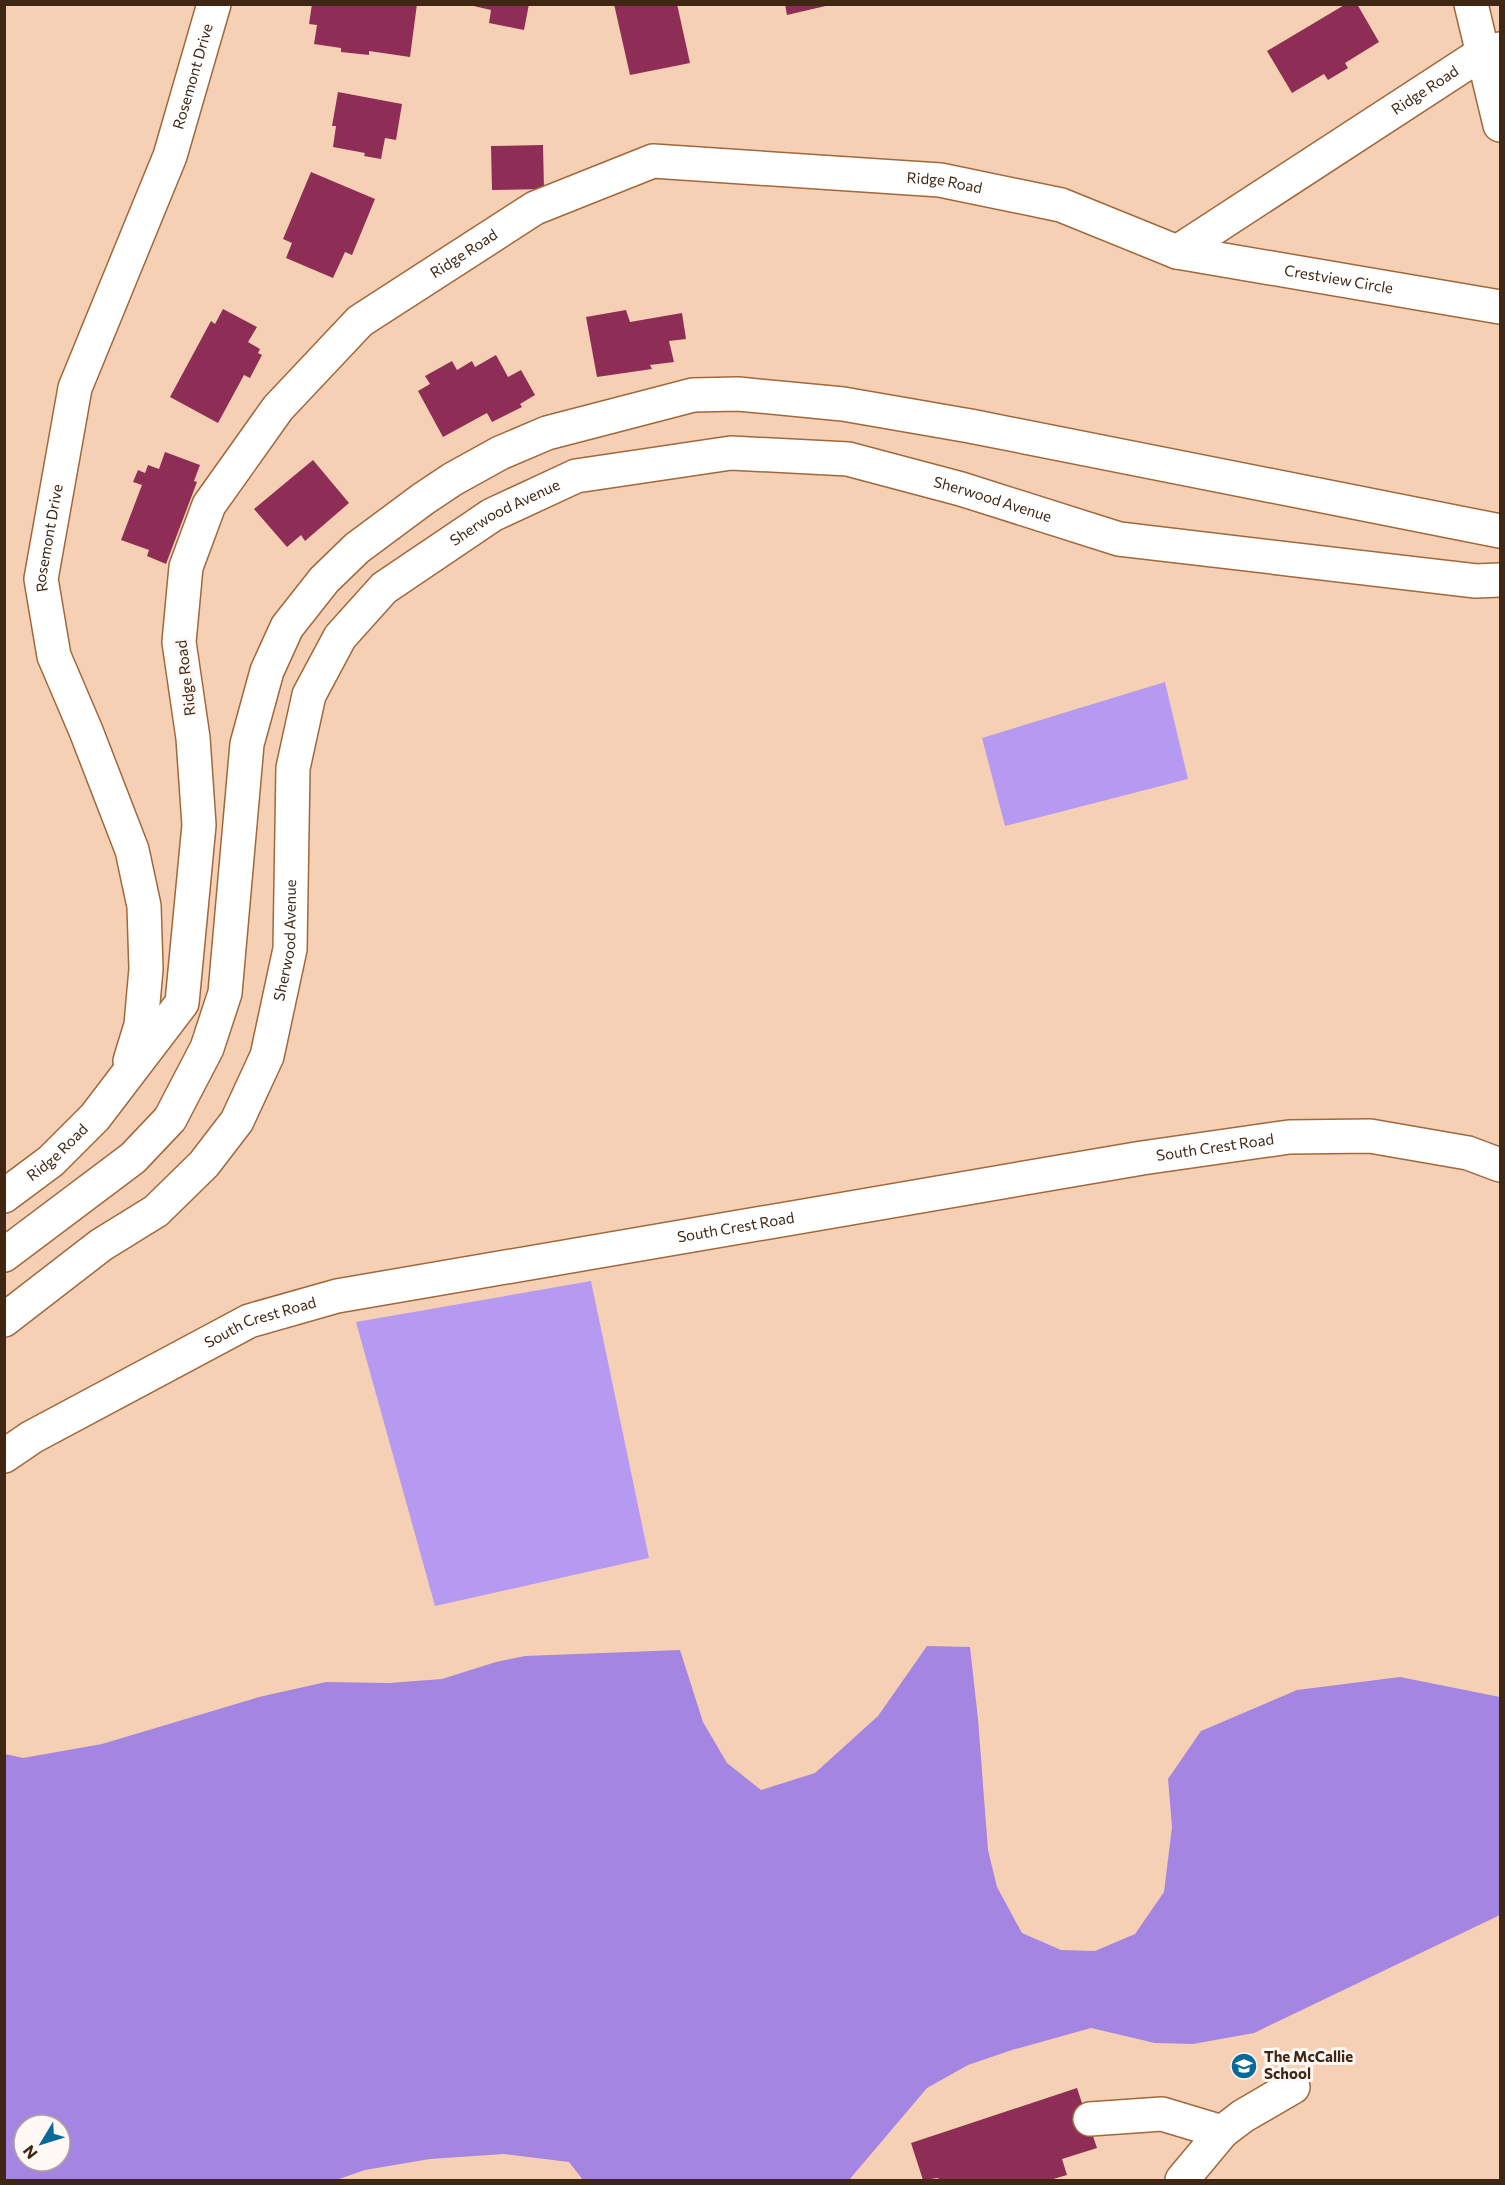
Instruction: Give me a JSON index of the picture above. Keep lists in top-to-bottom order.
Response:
{
  "streets": {
    "street": [
      "Rosemont Drive",
      "Ridge Road",
      "Crestview Circle",
      "Sherwood Avenue",
      "South Crest Road"
    ]
  },
  "crossings": [
    ["Rosemont Drive", "Ridge Road"],
    ["Ridge Road", "Crestview Circle"]
  ],
  "places": {
    "school or university": ["The McCallie School"]
  },
  "north": "bottom left"
}
